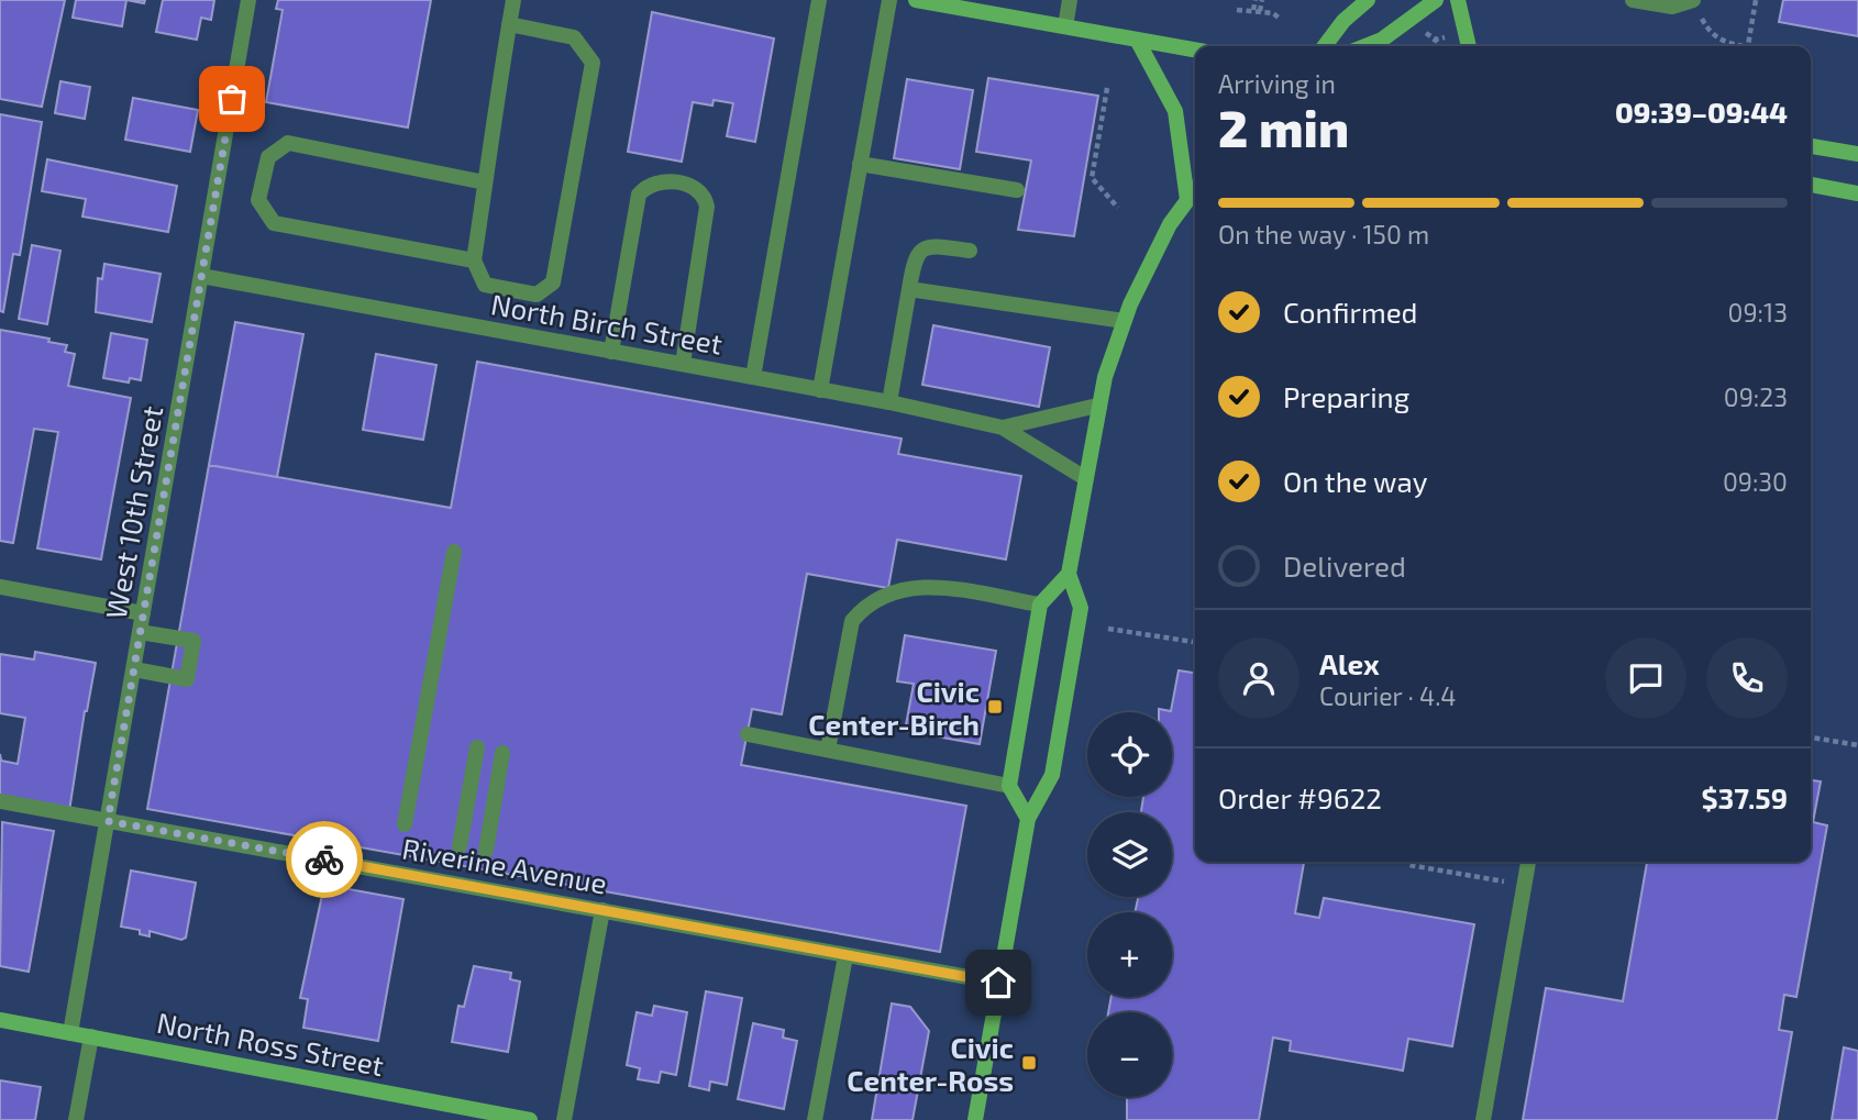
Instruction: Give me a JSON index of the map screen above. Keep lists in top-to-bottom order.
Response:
{
  "streets": {
    "main road": ["North Ross Street"],
    "street": ["North Birch Street", "West 10th Street", "Riverine Avenue"]
  },
  "crossings": [
    ["North Birch Street", "West 10th Street"],
    ["West 10th Street", "Riverine Avenue"],
    ["West 10th Street", "North Ross Street"]
  ],
  "places": {
    "transit": ["Civic Center-Birch", "Civic Center-Ross"]
  },
  "page": {
    "heading": ["2 min", "Arriving in", "09:39–09:44"],
    "panel": [
      "Alex",
      "Courier · 4.4",
      "Order #9622",
      "$37.59"
    ],
    "bar": "On the way · 150 m",
    "list": [
      ["Confirmed", "09:13"],
      ["Preparing", "09:23"],
      ["On the way", "09:30"],
      "Delivered"
    ],
    "map_buttons": ["+", "−"]
  }
}
